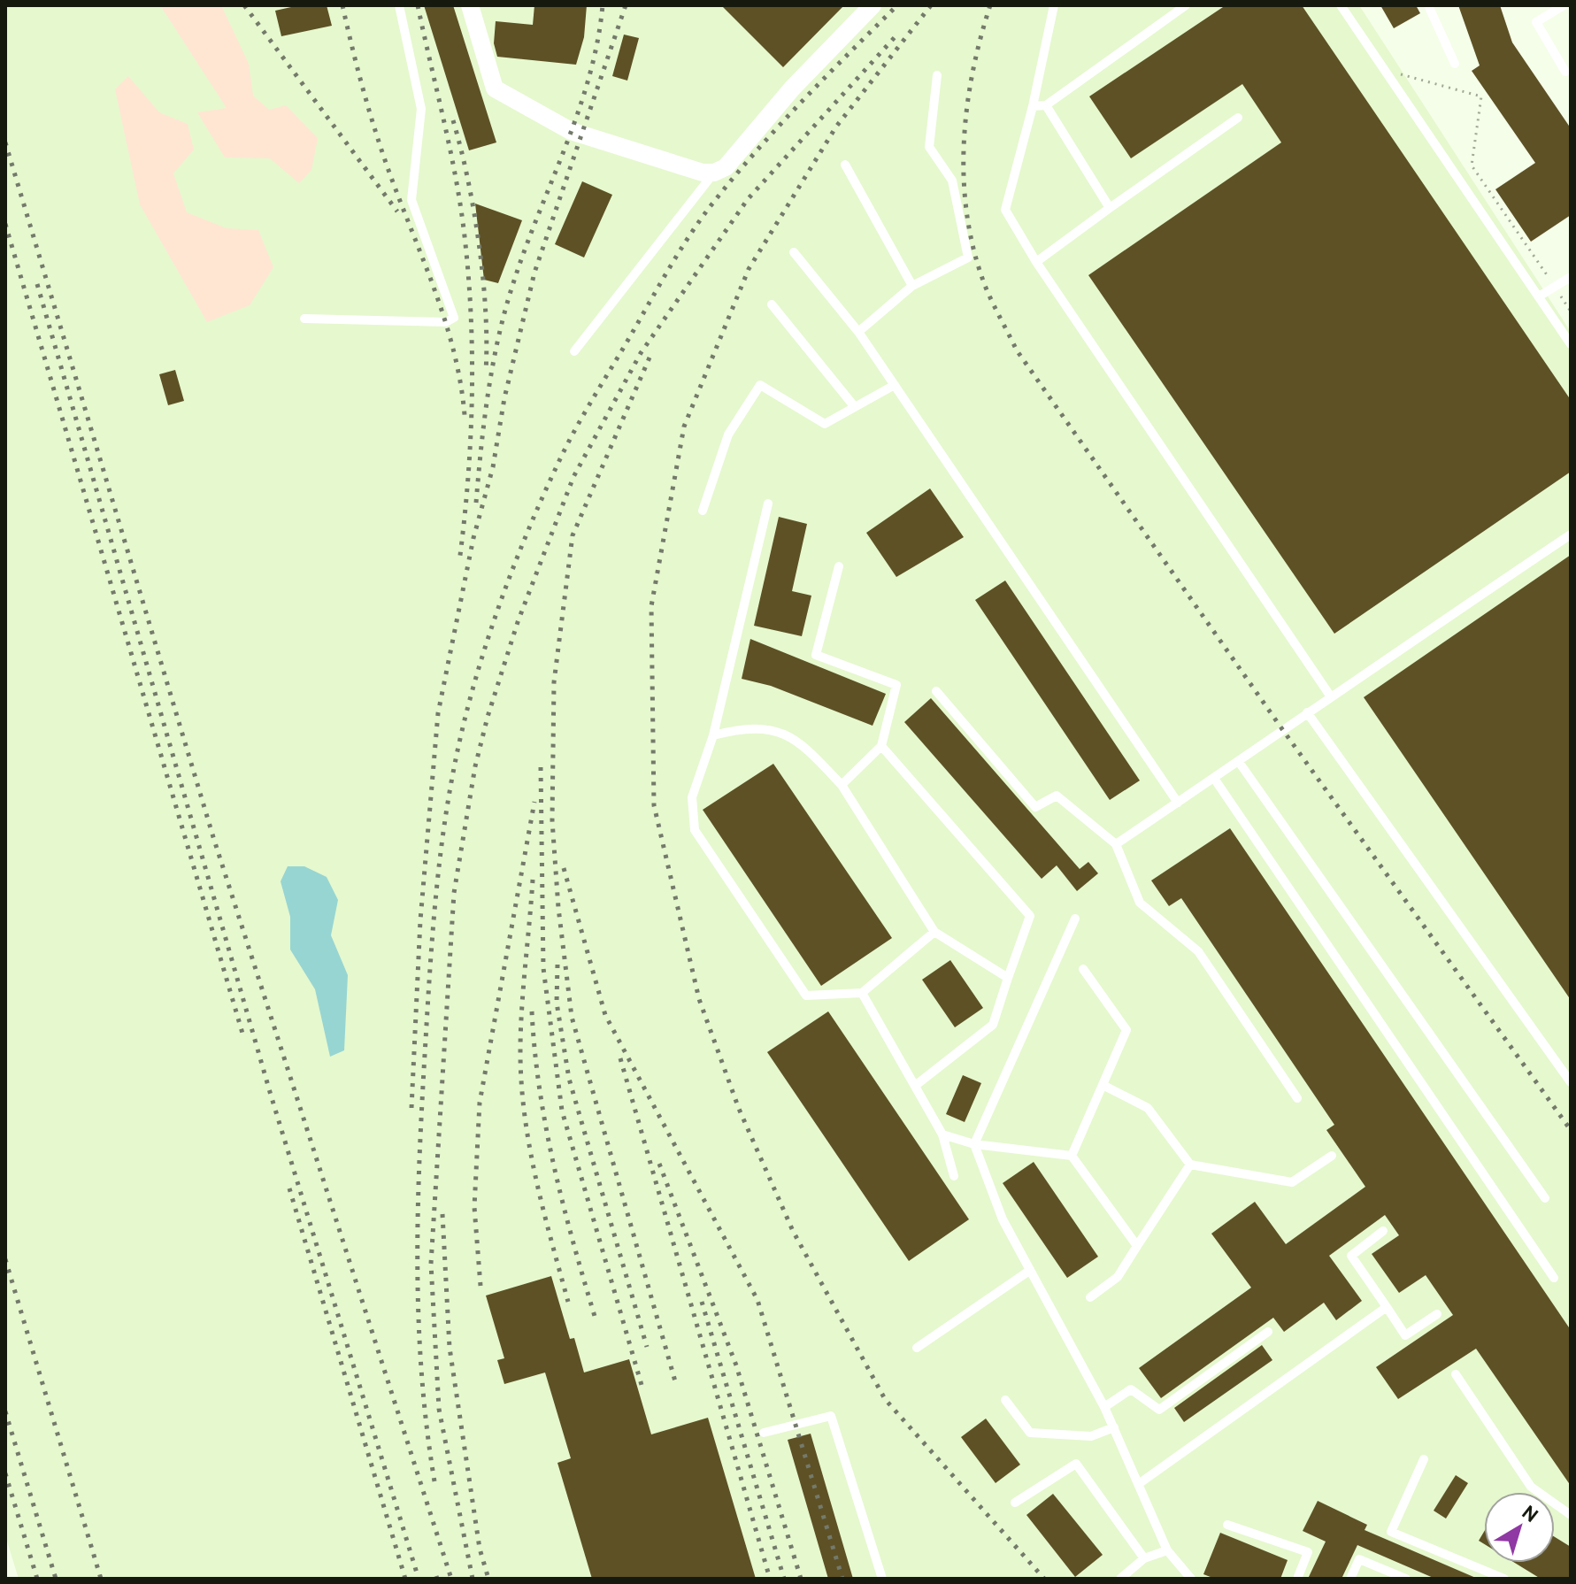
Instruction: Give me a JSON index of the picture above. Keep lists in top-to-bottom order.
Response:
{
  "north": "top right"
}
